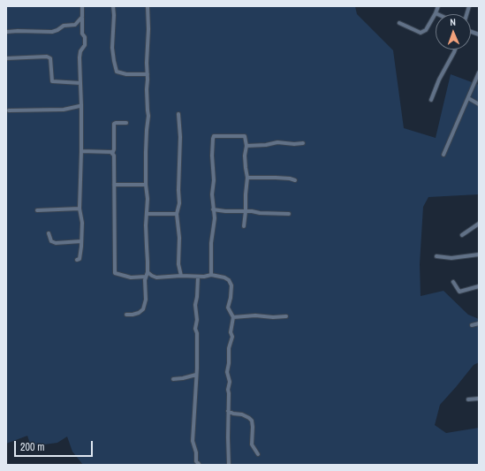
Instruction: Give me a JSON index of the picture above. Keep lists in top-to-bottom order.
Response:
{
  "scale_bar": "200 m",
  "north": "top"
}
